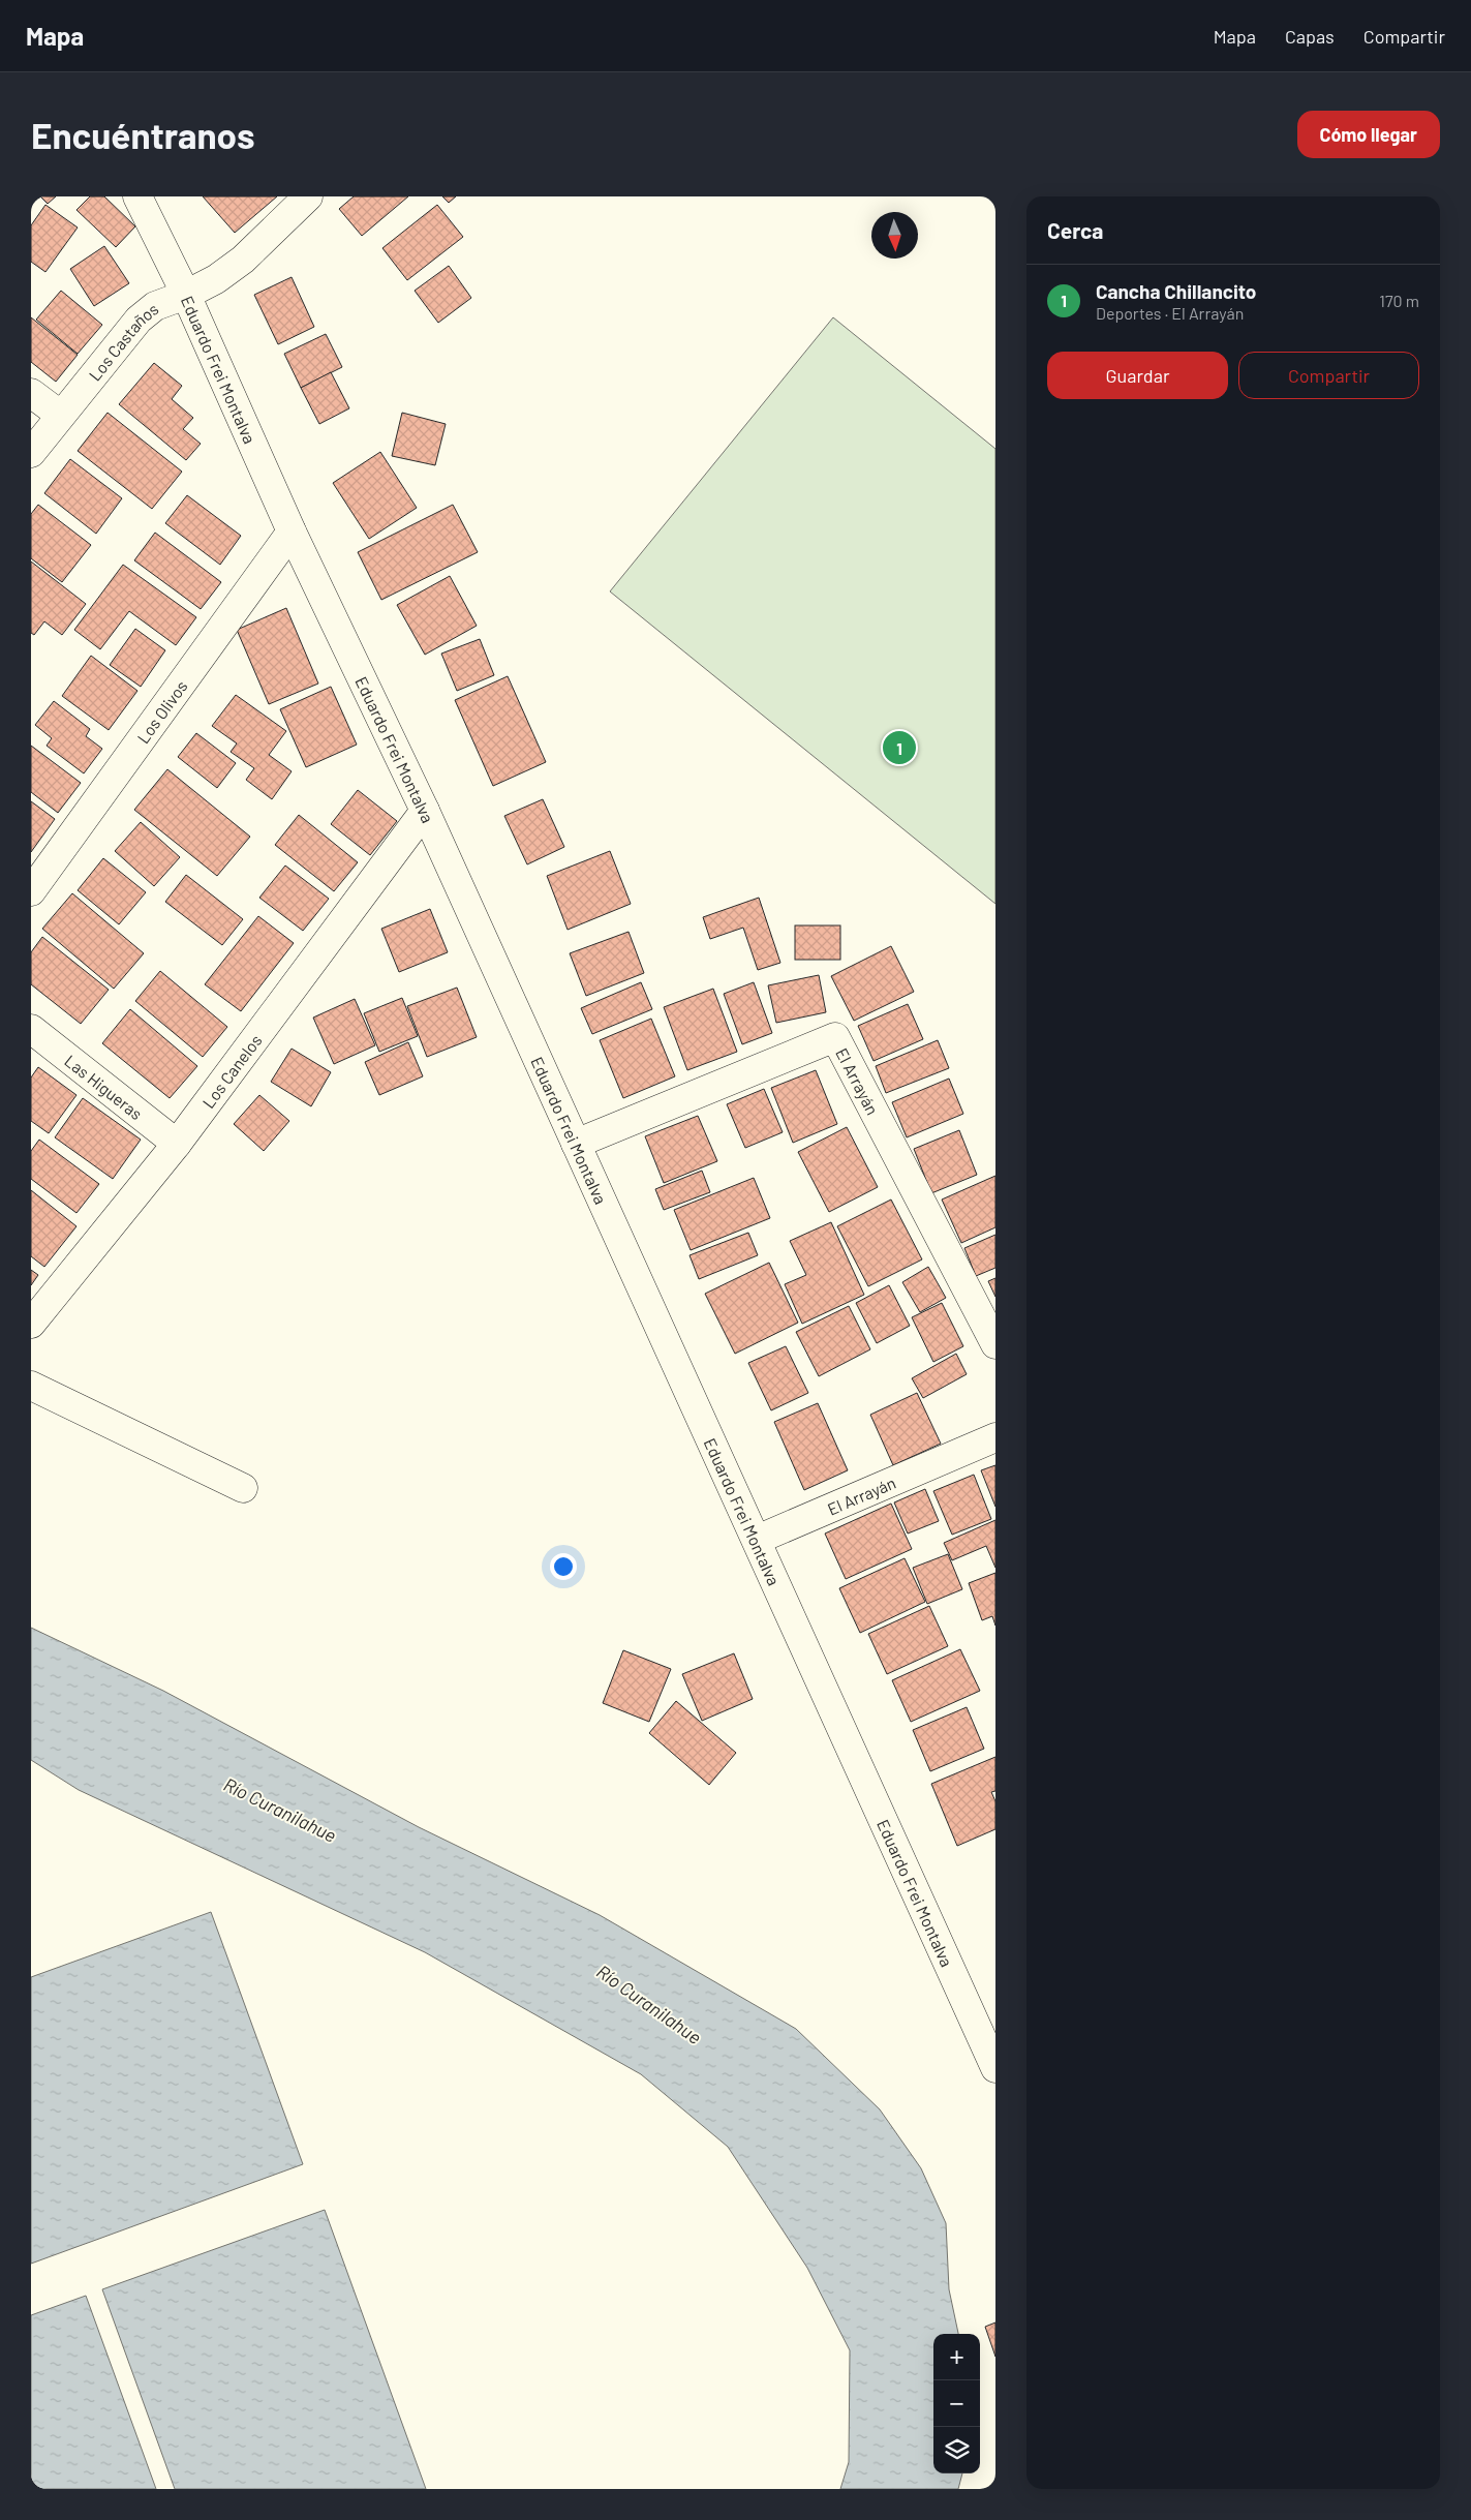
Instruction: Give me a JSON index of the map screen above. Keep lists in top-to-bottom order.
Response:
{
  "streets": {
    "street": [
      "Los Castaños",
      "Eduardo Frei Montalva",
      "Los Olivos",
      "Los Canelos",
      "El Arrayán",
      "Las Higueras"
    ]
  },
  "crossings": [
    ["Los Castaños", "Eduardo Frei Montalva"],
    ["Eduardo Frei Montalva", "Los Olivos"],
    ["Eduardo Frei Montalva", "Los Canelos"],
    ["Eduardo Frei Montalva", "El Arrayán"],
    ["Los Canelos", "Las Higueras"]
  ],
  "water": ["Río Curanilahue"],
  "north": "bottom",
  "page": {
    "header": "Mapa",
    "nav": ["Mapa", "Capas", "Compartir"],
    "buttons": [
      "Cómo llegar",
      ["Guardar", "Compartir"]
    ],
    "title": "Encuéntranos",
    "heading": "Cerca",
    "list": [
      {
        "mark": "1",
        "name": "Cancha Chillancito",
        "note": "Deportes · El Arrayán",
        "value": "170 m"
      }
    ],
    "pins": "1",
    "map_buttons": ["+", "−"]
  }
}
